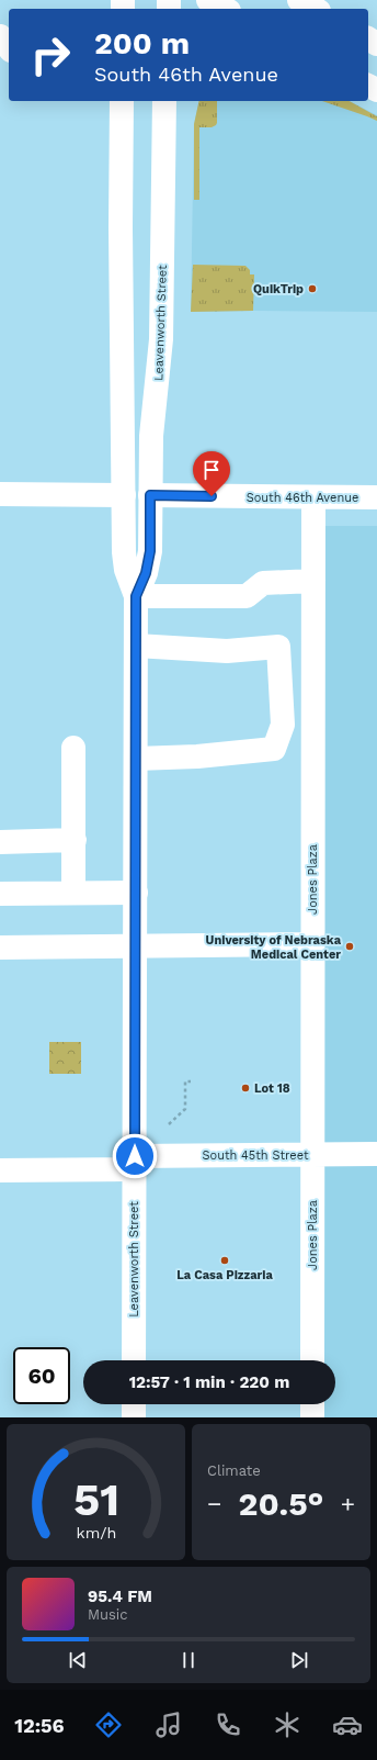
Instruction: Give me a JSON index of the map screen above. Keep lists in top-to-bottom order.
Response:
{
  "streets": {
    "main road": [
      "Leavenworth Street",
      "South 46th Avenue",
      "Jones Plaza",
      "South 45th Street"
    ]
  },
  "crossings": [
    ["Leavenworth Street", "South 46th Avenue"],
    ["Leavenworth Street", "South 45th Street"],
    ["South 46th Avenue", "Jones Plaza"],
    ["Jones Plaza", "South 45th Street"]
  ],
  "places": [
    "QuikTrip",
    "University of Nebraska Medical Center",
    "Lot 18",
    "La Casa Pizzaria"
  ],
  "page": {
    "turn": ["200 m", "South 46th Avenue"],
    "limit": "60",
    "trip": "12:57 · 1 min · 220 m",
    "tile": "Climate",
    "heat": ["−", "20.5°", "+"],
    "song": ["95.4 FM", "Music"],
    "tabs": "12:56",
    "gauge": ["51", "km/h"]
  }
}
